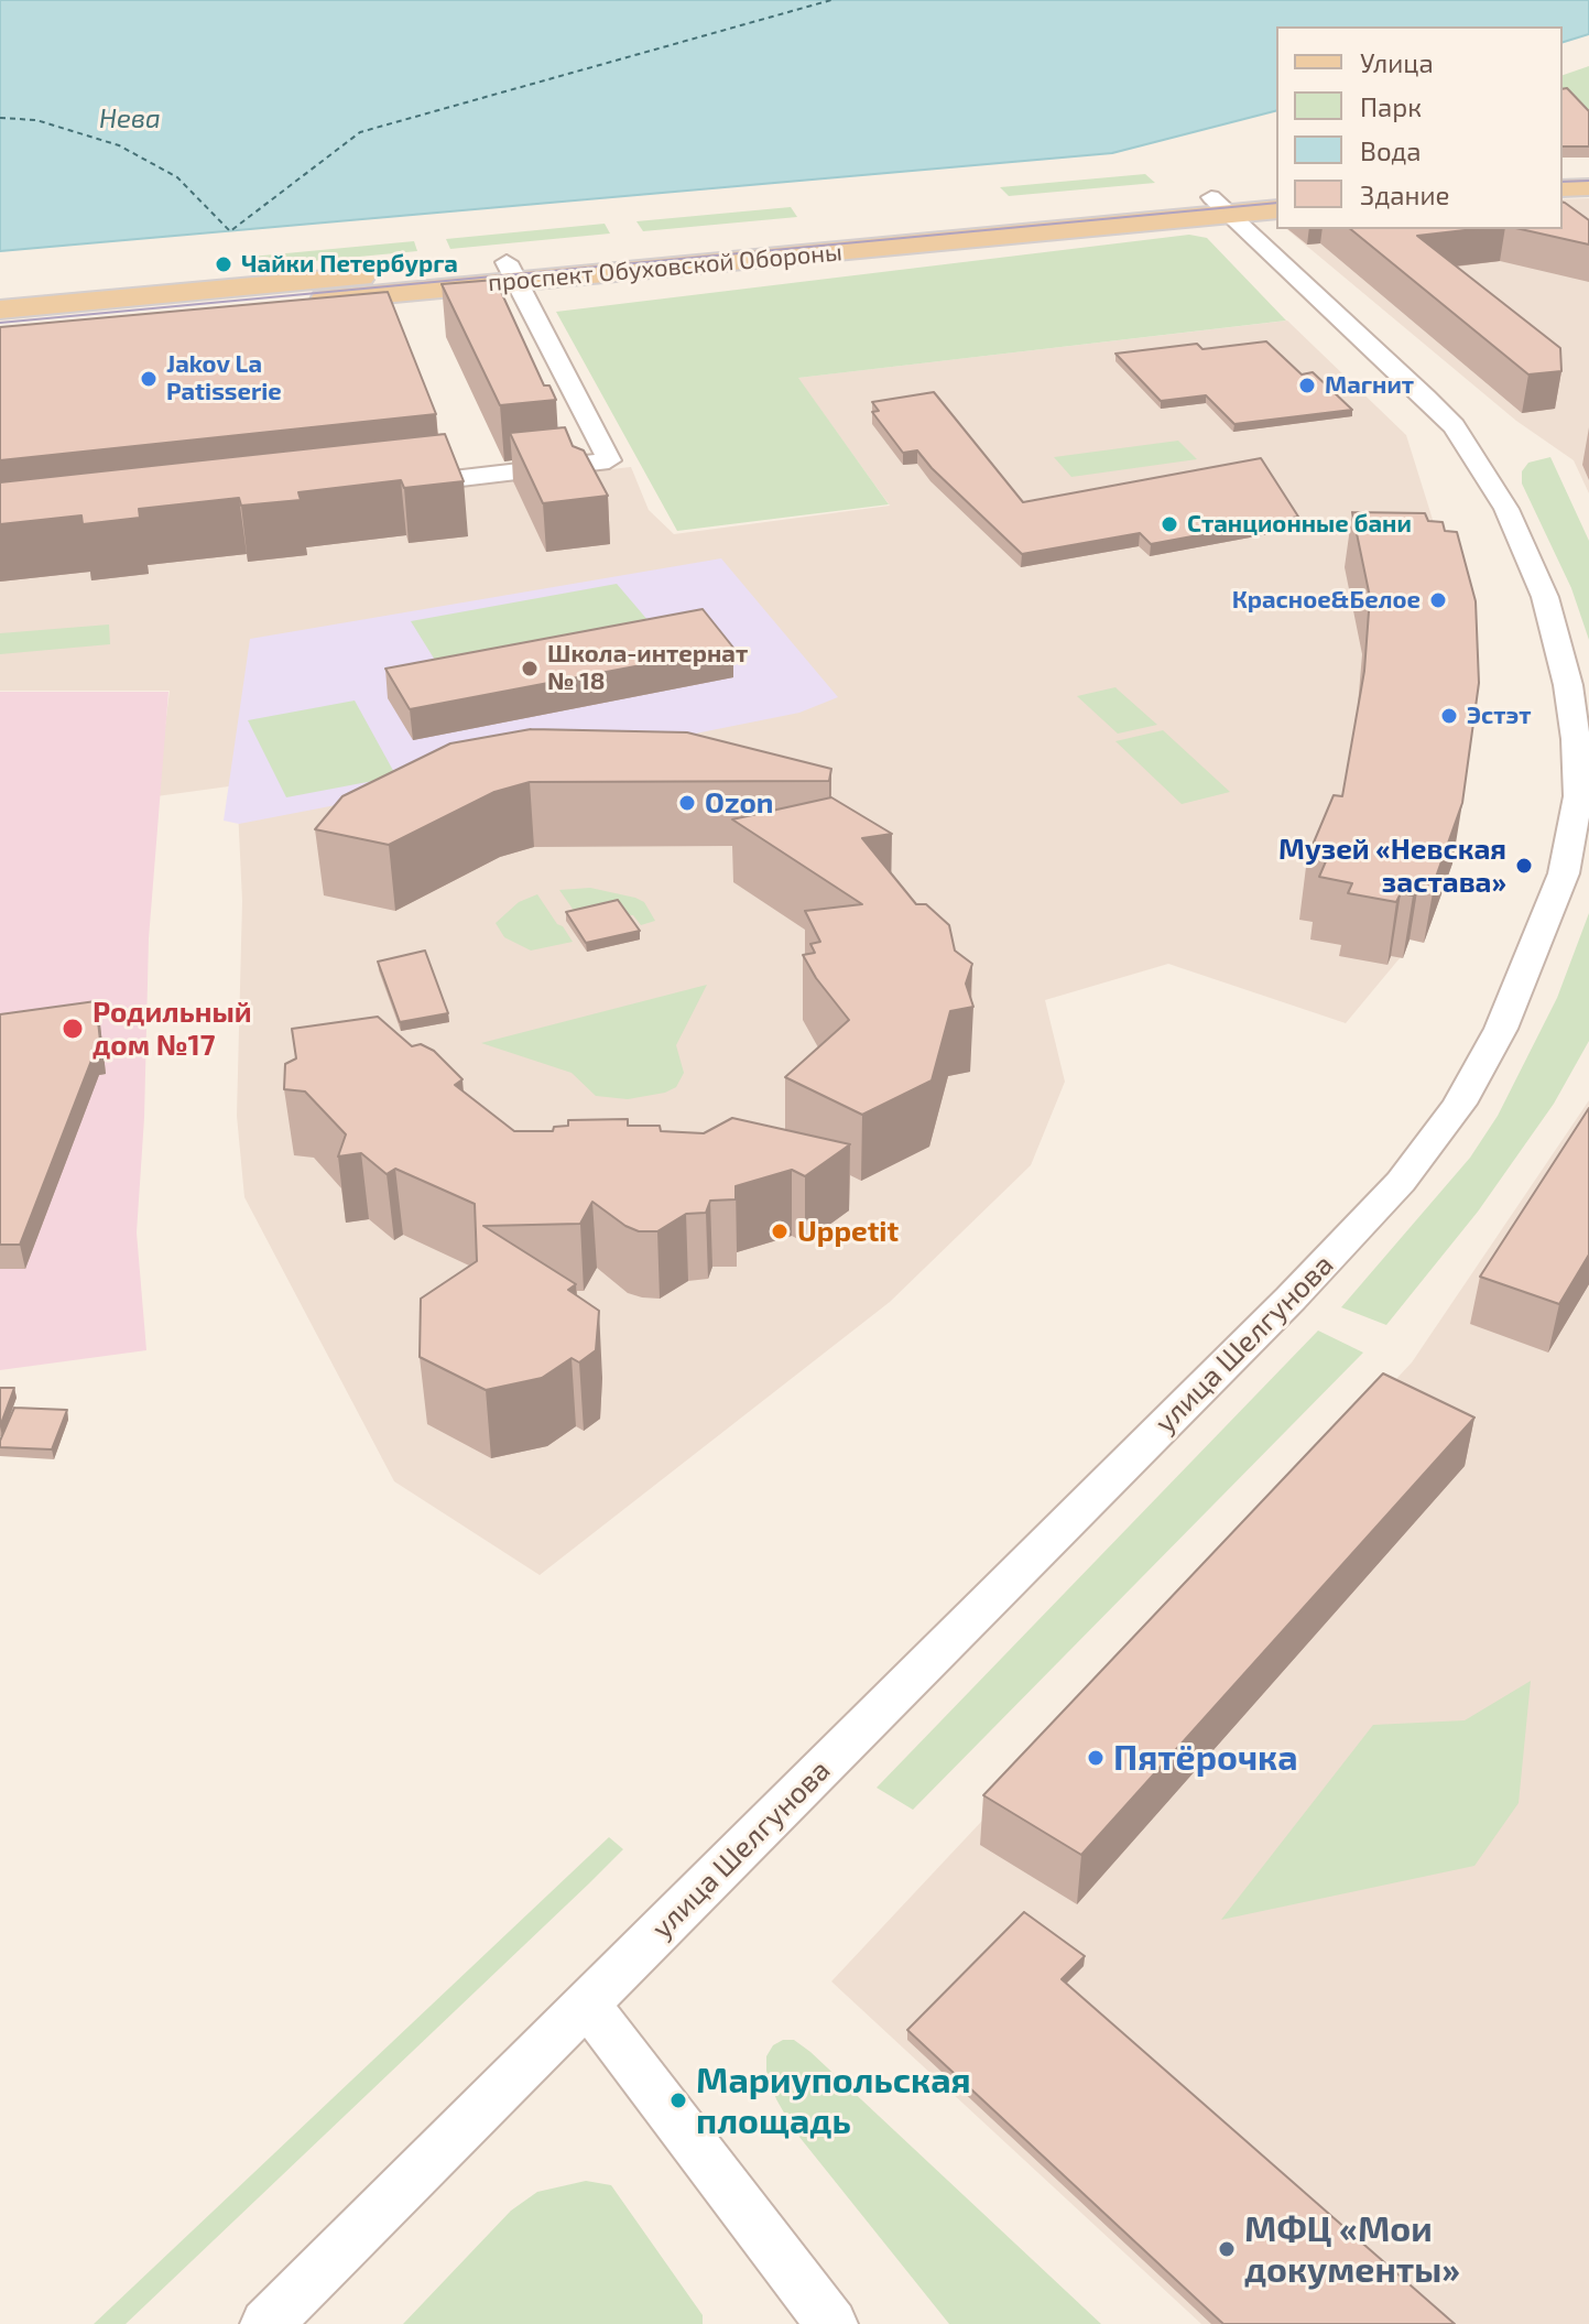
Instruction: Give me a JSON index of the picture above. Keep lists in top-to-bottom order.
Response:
{
  "streets": {
    "main road": ["проспект Обуховской Обороны"],
    "street": ["улица Шелгунова"]
  },
  "crossings": [
    ["проспект Обуховской Обороны", "улица Шелгунова"]
  ],
  "water": ["Нева"],
  "places": [
    "Чайки Петербурга",
    "Jakov La Patisserie",
    "Магнит",
    "Станционные бани",
    "Красное&Белое",
    "Школа-интернат № 18",
    "Эстэт",
    "Ozon",
    "Музей «Невская застава»",
    "Родильный дом №17",
    "Uppetit",
    "Пятёрочка",
    "Мариупольская площадь",
    "МФЦ «Мои документы»"
  ],
  "legend": [
    "Улица",
    "Парк",
    "Вода",
    "Здание"
  ]
}
